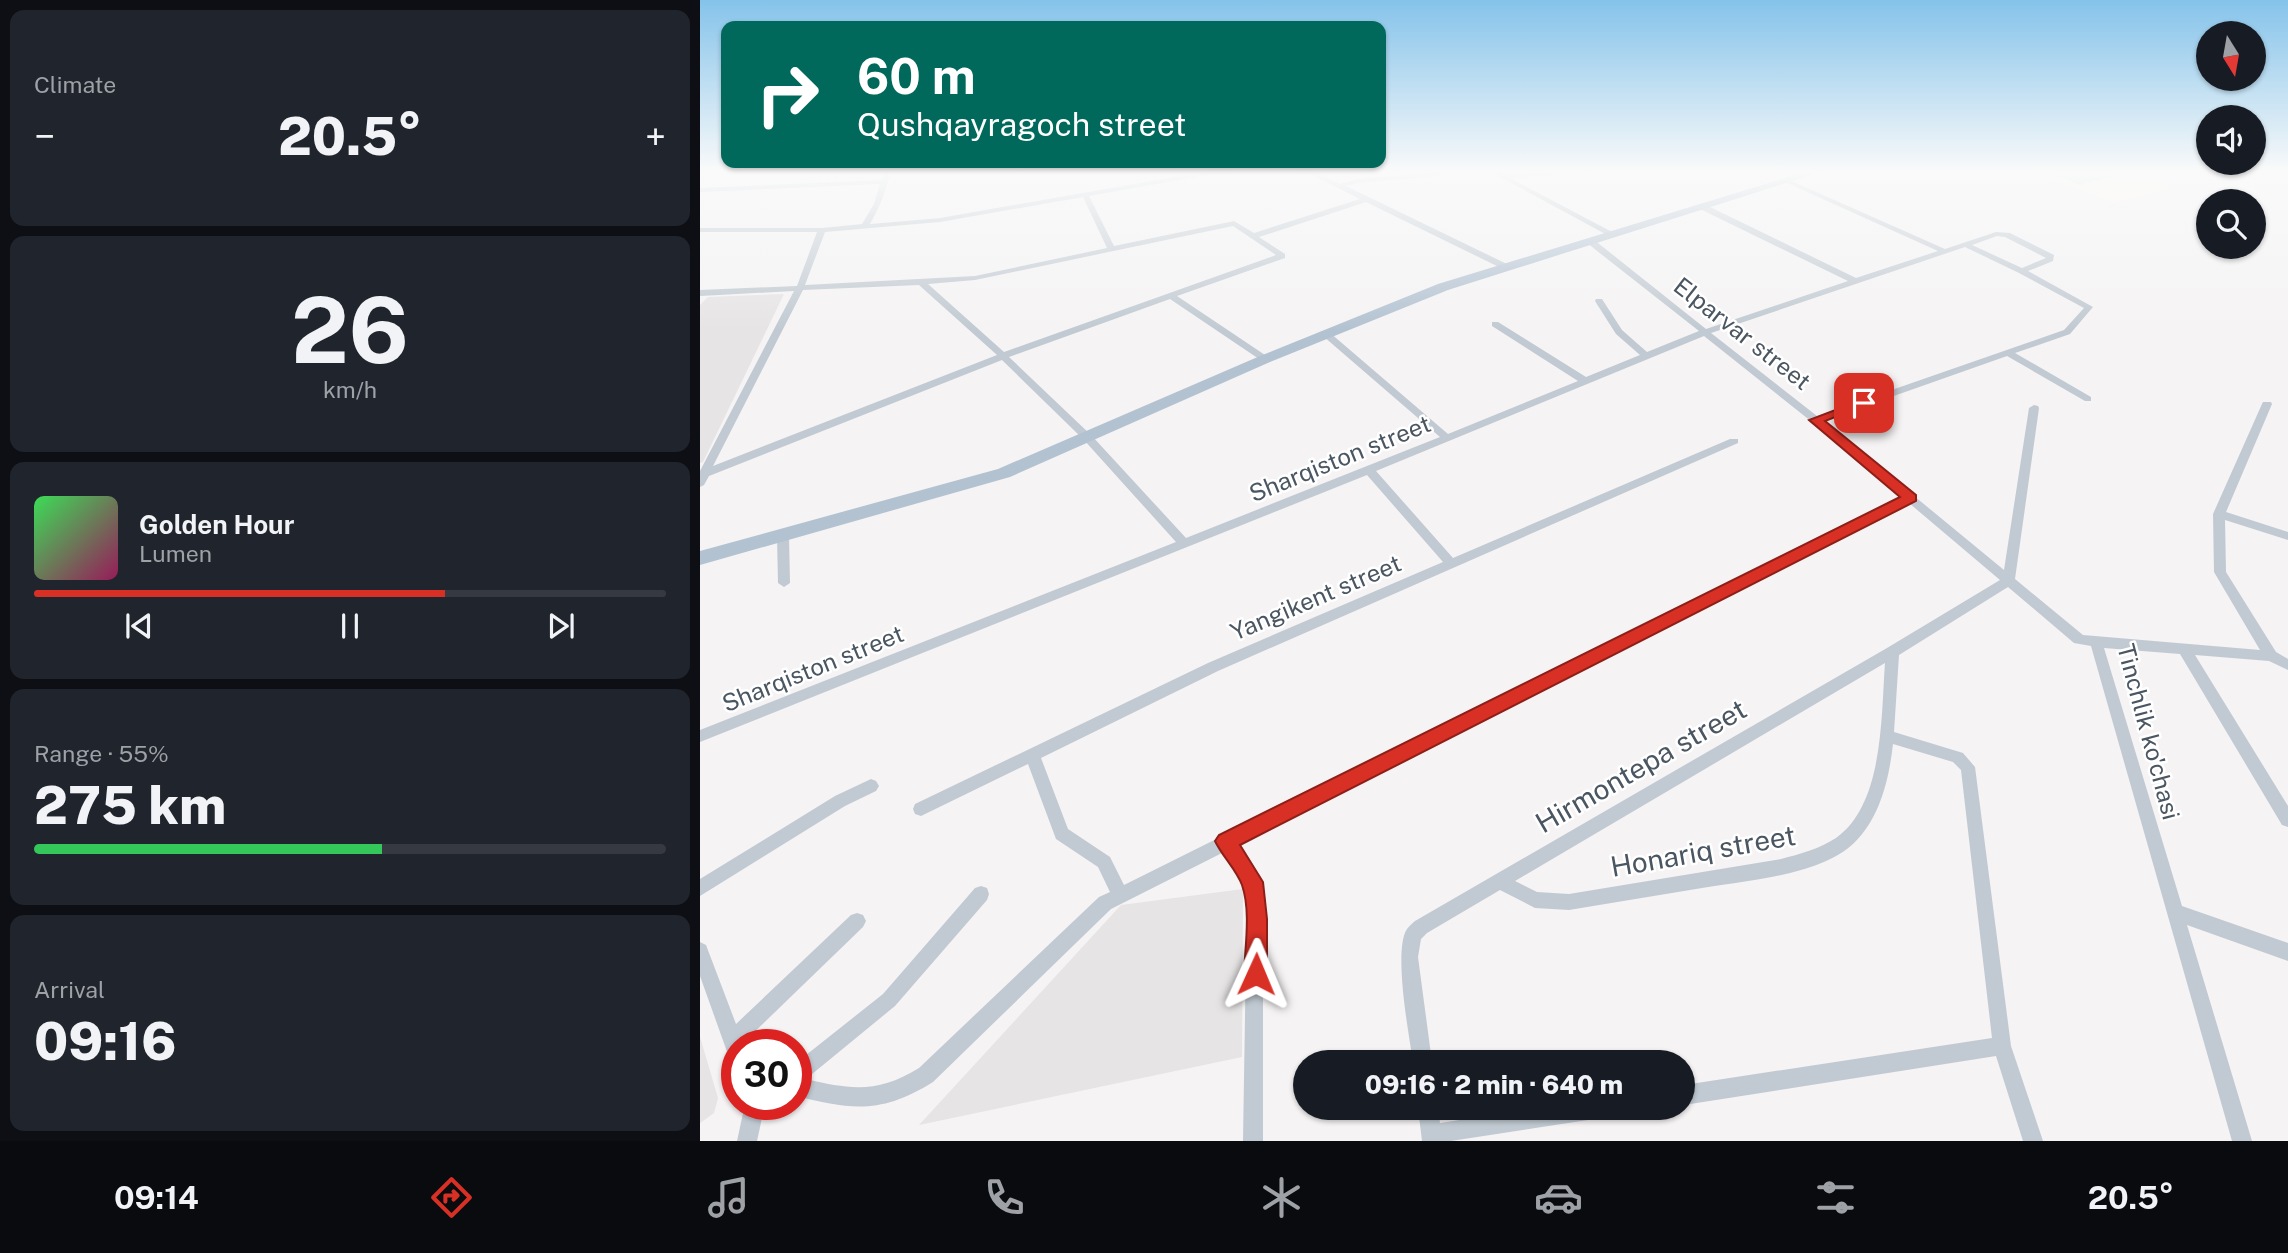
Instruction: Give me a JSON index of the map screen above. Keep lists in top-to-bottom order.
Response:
{
  "streets": {
    "street": [
      "Elparvar street",
      "Sharqiston street",
      "Yangikent street",
      "Tinchlik ko'chasi",
      "Hirmontepa street",
      "Honariq street"
    ]
  },
  "crossings": [
    ["Elparvar street", "Sharqiston street"],
    ["Elparvar street", "Tinchlik ko'chasi"],
    ["Elparvar street", "Hirmontepa street"],
    ["Hirmontepa street", "Honariq street"]
  ],
  "north": "bottom",
  "page": {
    "tile": [
      "Climate",
      ["26", "km/h"],
      ["Range · 55%", "275 km"],
      ["Arrival", "09:16"]
    ],
    "turn": ["60 m", "Qushqayragoch street"],
    "heat": ["−", "20.5°", "+"],
    "song": ["Golden Hour", "Lumen"],
    "limit": "30",
    "trip": "09:16 · 2 min · 640 m",
    "tabs": ["09:14", "20.5°"]
  }
}
